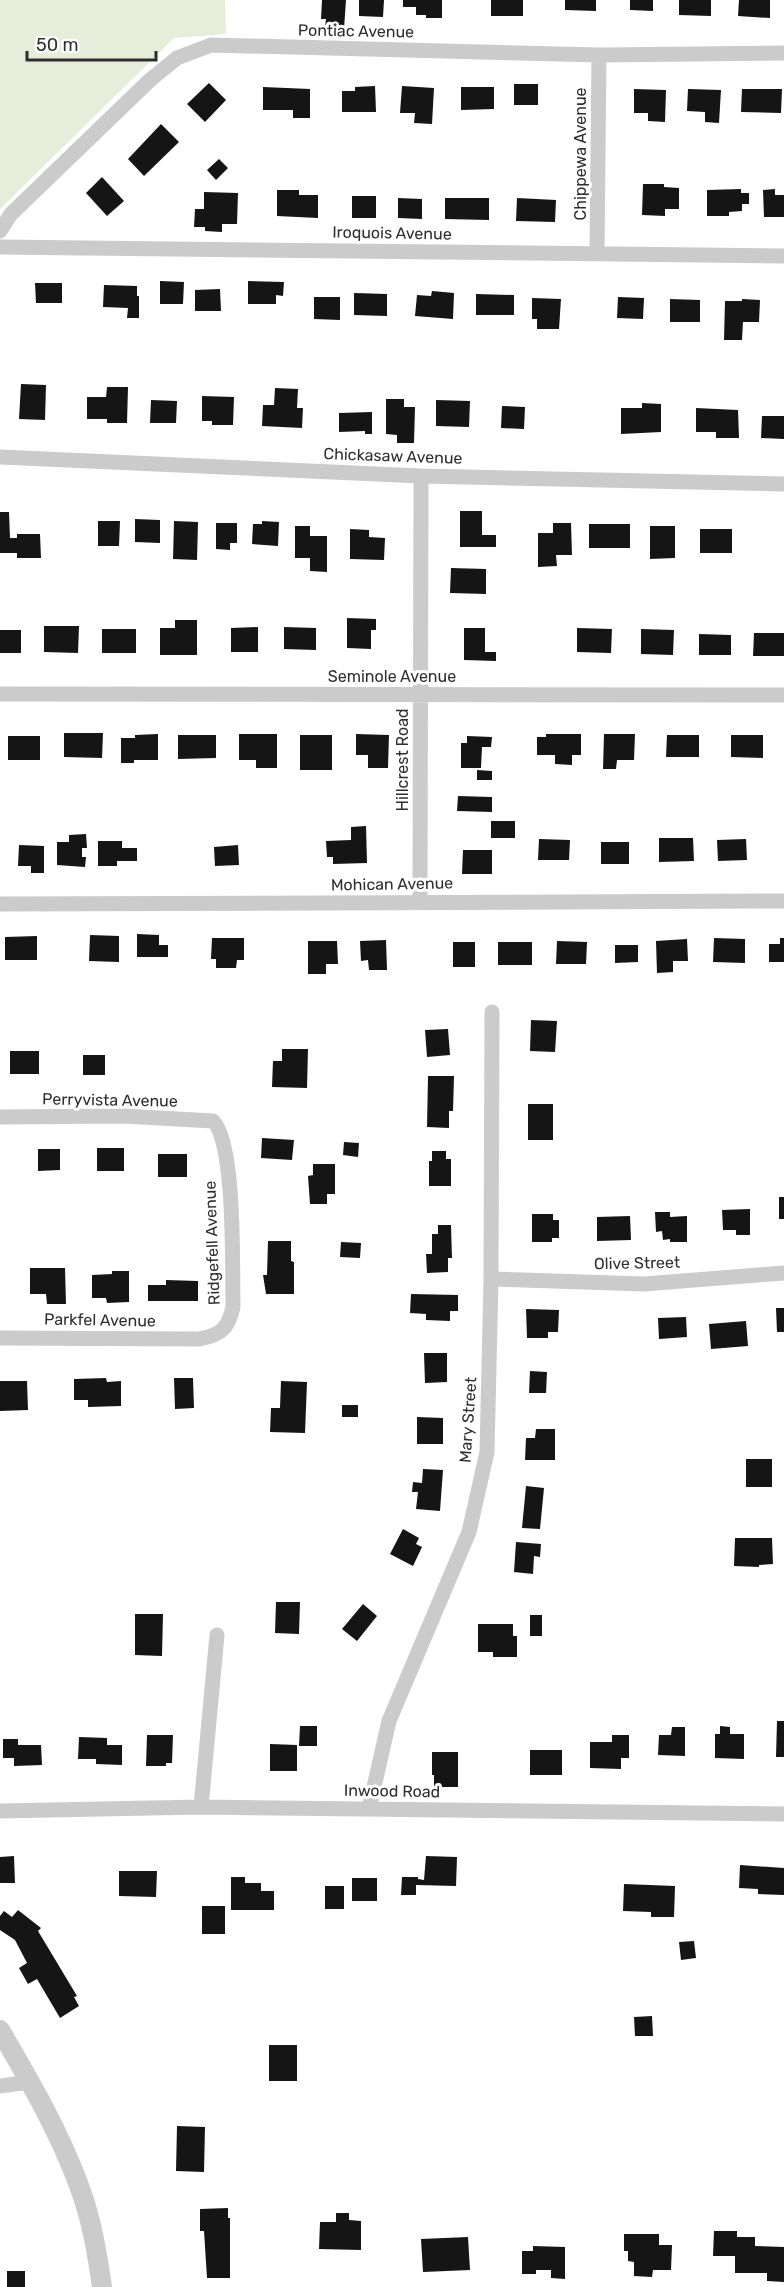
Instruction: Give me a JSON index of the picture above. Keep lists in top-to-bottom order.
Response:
{
  "streets": {
    "street": [
      "Pontiac Avenue",
      "Chippewa Avenue",
      "Iroquois Avenue",
      "Chickasaw Avenue",
      "Seminole Avenue",
      "Hillcrest Road",
      "Mohican Avenue",
      "Perryvista Avenue",
      "Ridgefell Avenue",
      "Olive Street",
      "Parkfel Avenue",
      "Mary Street",
      "Inwood Road"
    ]
  },
  "crossings": [
    ["Pontiac Avenue", "Chippewa Avenue"],
    ["Chippewa Avenue", "Iroquois Avenue"],
    ["Chickasaw Avenue", "Hillcrest Road"],
    ["Seminole Avenue", "Hillcrest Road"],
    ["Hillcrest Road", "Mohican Avenue"],
    ["Perryvista Avenue", "Ridgefell Avenue"],
    ["Ridgefell Avenue", "Parkfel Avenue"],
    ["Olive Street", "Mary Street"],
    ["Mary Street", "Inwood Road"]
  ],
  "scale_bar": "50 m"
}
